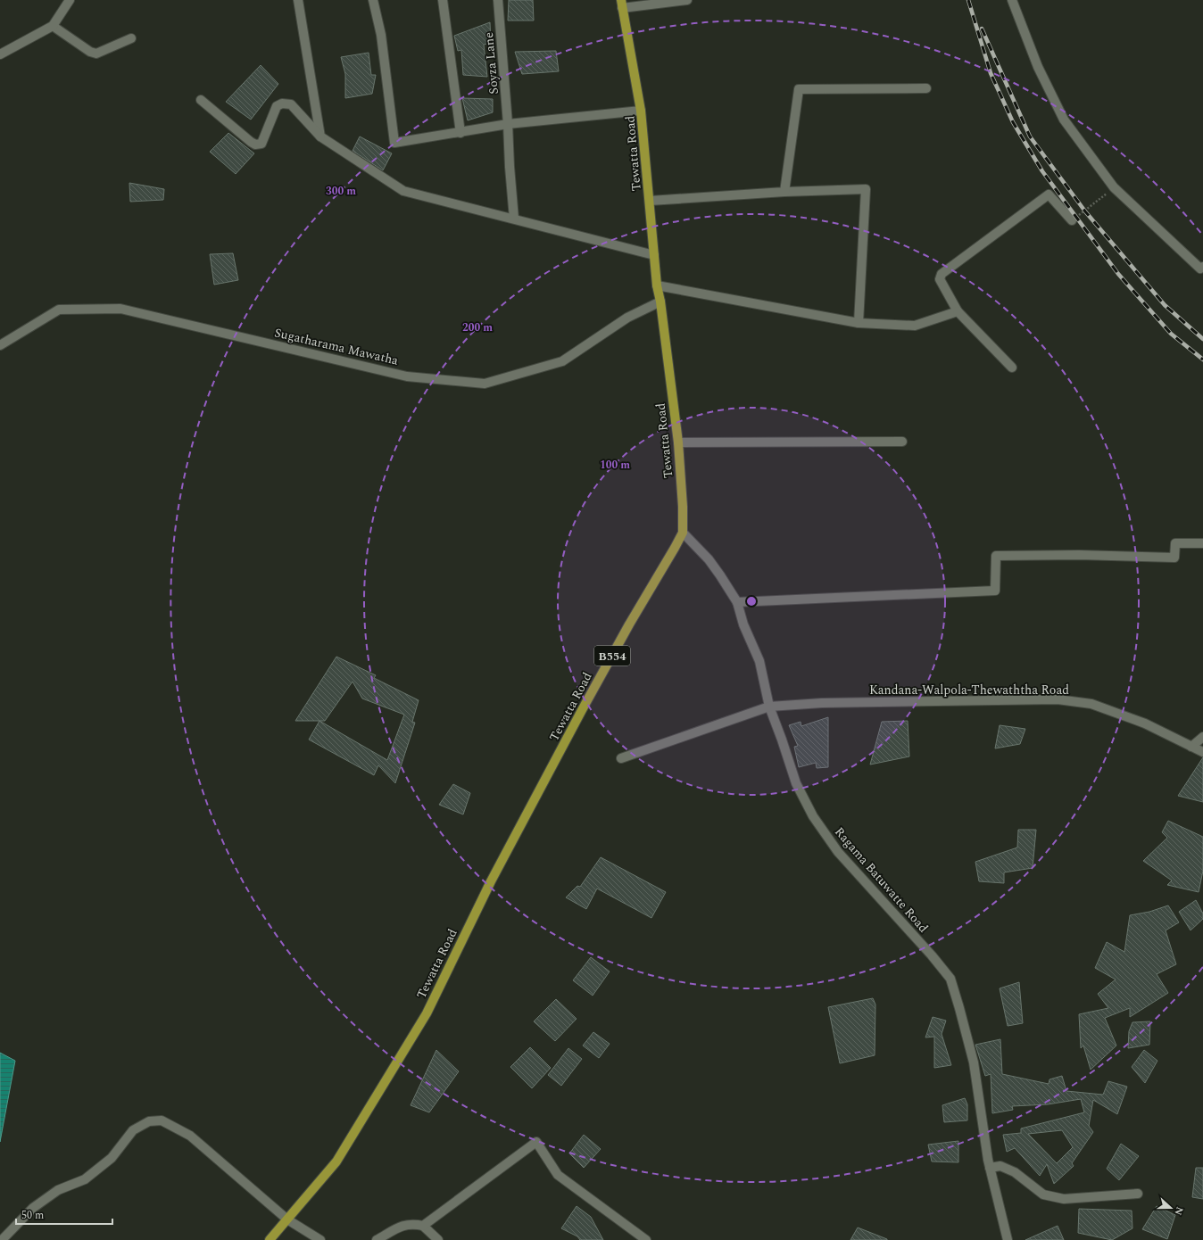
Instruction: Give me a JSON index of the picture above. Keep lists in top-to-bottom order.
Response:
{
  "streets": {
    "main road": ["Tewatta Road", "B554"],
    "street": [
      "Soyza Lane",
      "Sugatharama Mawatha",
      "Kandana-Walpola-Thewaththa Road",
      "Ragama Batuwatte Road"
    ]
  },
  "crossings": [
    ["Tewatta Road", "Sugatharama Mawatha"],
    ["Tewatta Road", "Ragama Batuwatte Road"],
    ["Kandana-Walpola-Thewaththa Road", "Ragama Batuwatte Road"]
  ],
  "scale_bar": "50 m",
  "north": "right",
  "rings": ["300 m", "200 m", "100 m"]
}
